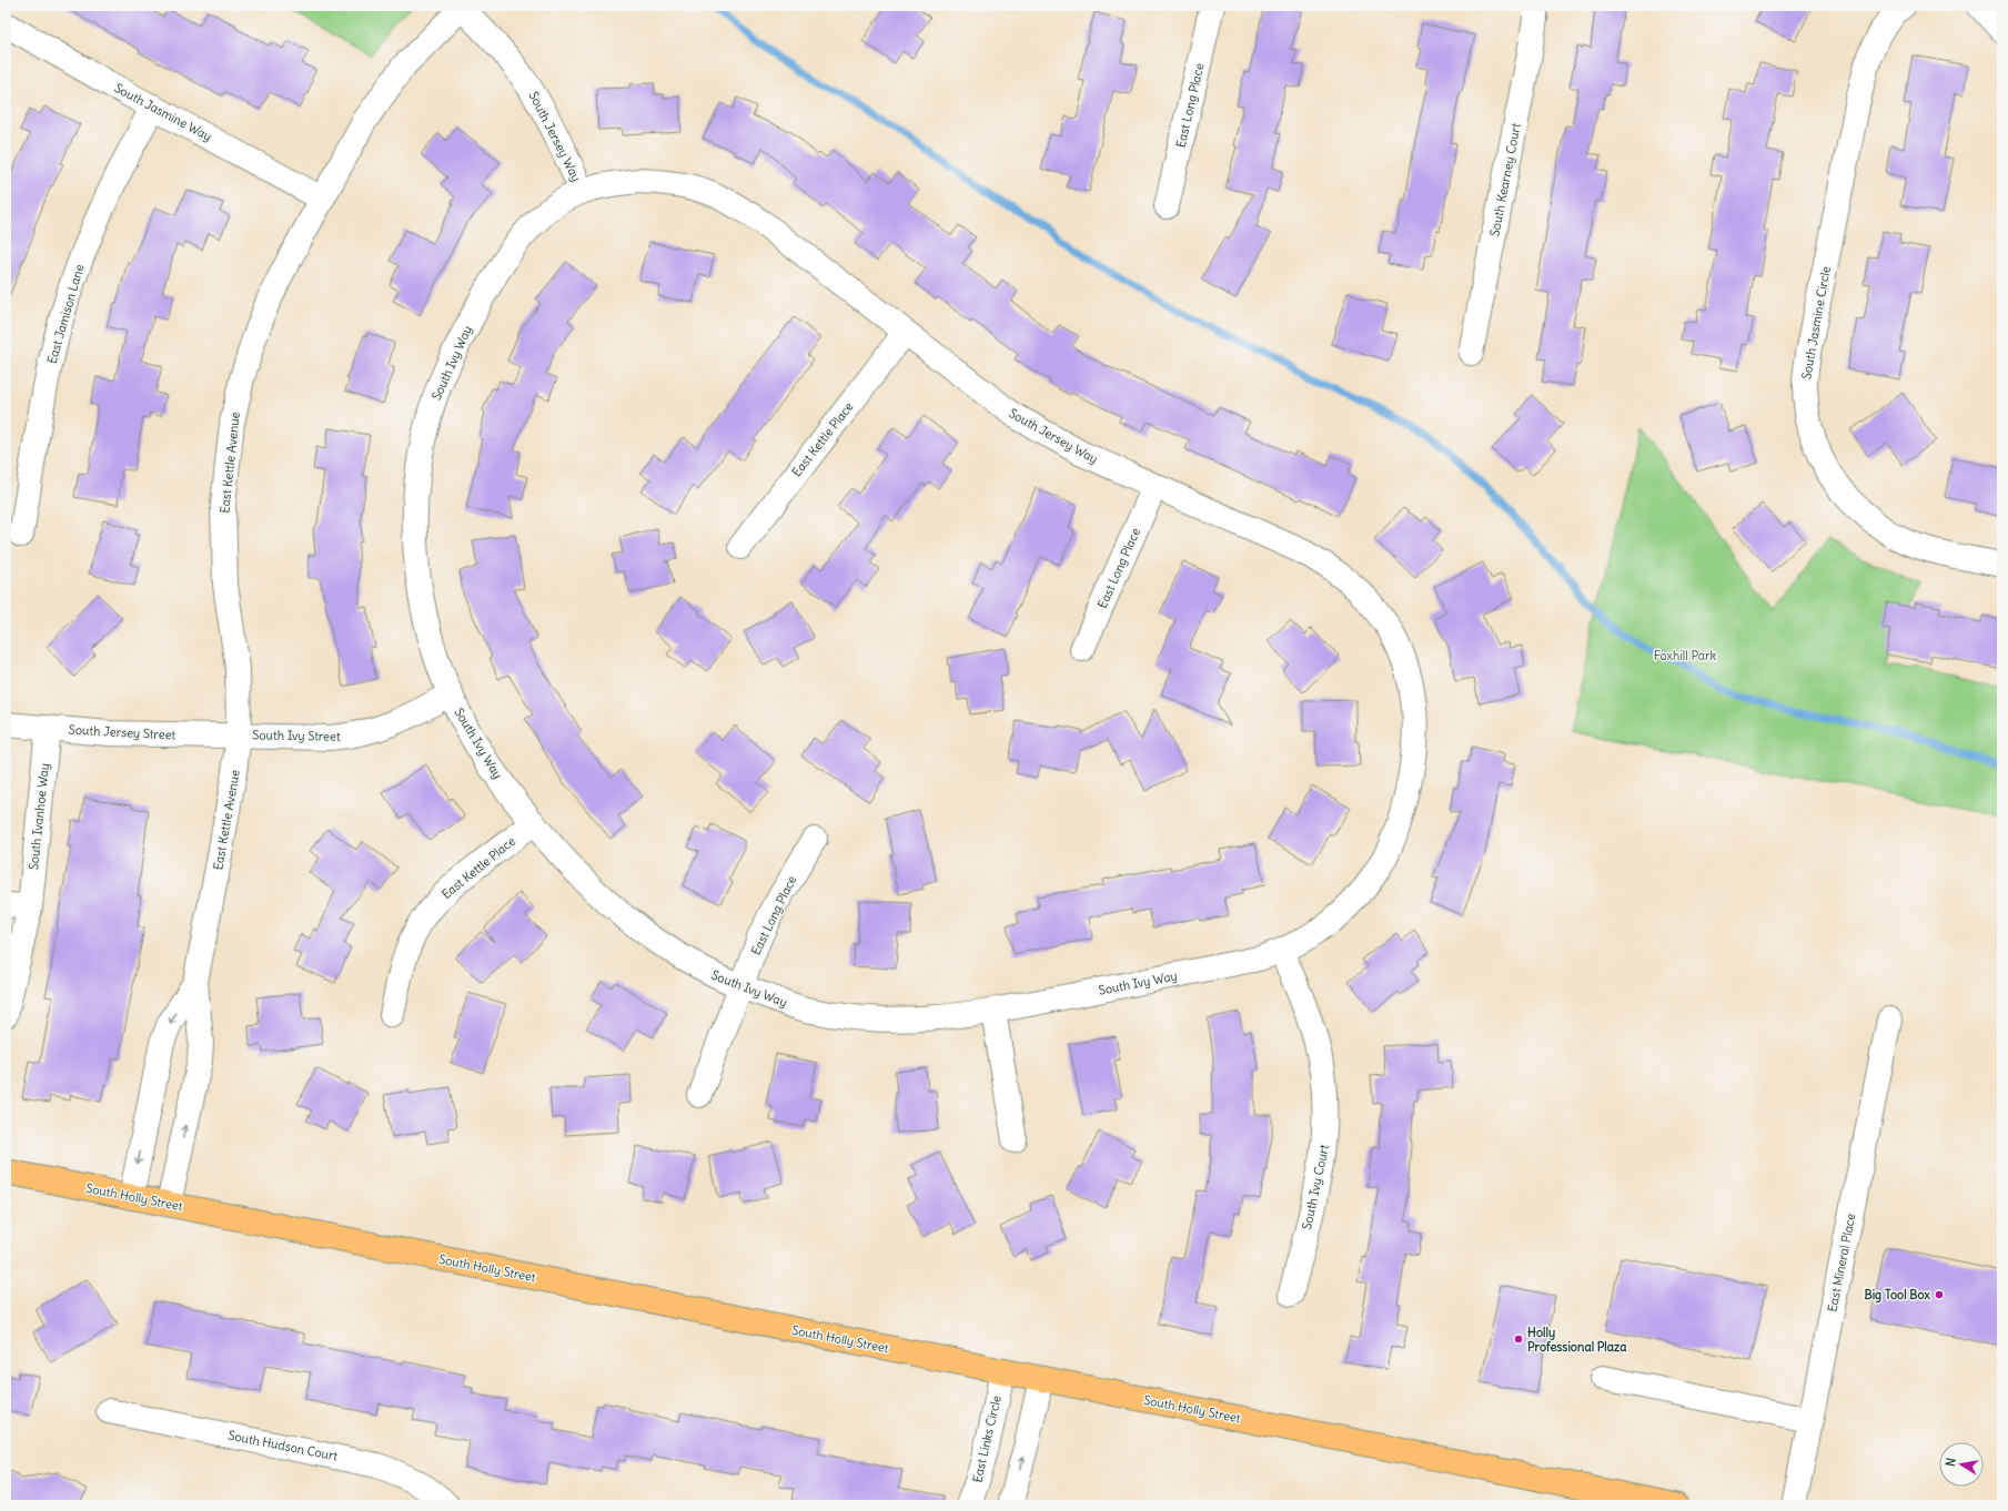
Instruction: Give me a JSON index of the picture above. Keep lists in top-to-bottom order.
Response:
{
  "streets": {
    "main road": ["South Holly Street"],
    "street": [
      "East Long Place",
      "South Jasmine Way",
      "South Jersey Way",
      "South Kearney Court",
      "East Jamison Lane",
      "South Jasmine Circle",
      "South Ivy Way",
      "East Kettle Place",
      "East Kettle Avenue",
      "South Jersey Street",
      "South Ivy Street",
      "South Ivanhoe Way",
      "South Ivy Court",
      "East Mineral Place",
      "East Links Circle",
      "South Hudson Court"
    ]
  },
  "crossings": [
    ["East Long Place", "South Jersey Way"],
    ["East Long Place", "South Ivy Way"],
    ["South Jasmine Way", "East Jamison Lane"],
    ["South Jasmine Way", "East Kettle Avenue"],
    ["South Jersey Way", "South Ivy Way"],
    ["South Jersey Way", "East Kettle Place"],
    ["South Jersey Way", "East Kettle Avenue"],
    ["South Jersey Way", "South Ivy Court"],
    ["South Ivy Way", "East Kettle Place"],
    ["South Ivy Way", "South Ivy Street"],
    ["South Ivy Way", "South Ivy Court"],
    ["East Kettle Avenue", "South Jersey Street"],
    ["East Kettle Avenue", "South Ivy Street"],
    ["East Kettle Avenue", "South Holly Street"],
    ["South Jersey Street", "South Ivy Street"],
    ["South Jersey Street", "South Ivanhoe Way"],
    ["South Holly Street", "East Links Circle"]
  ],
  "parks": ["Foxhill Park"],
  "places": ["Big Tool Box", "Holly Professional Plaza"],
  "north": "left"
}
